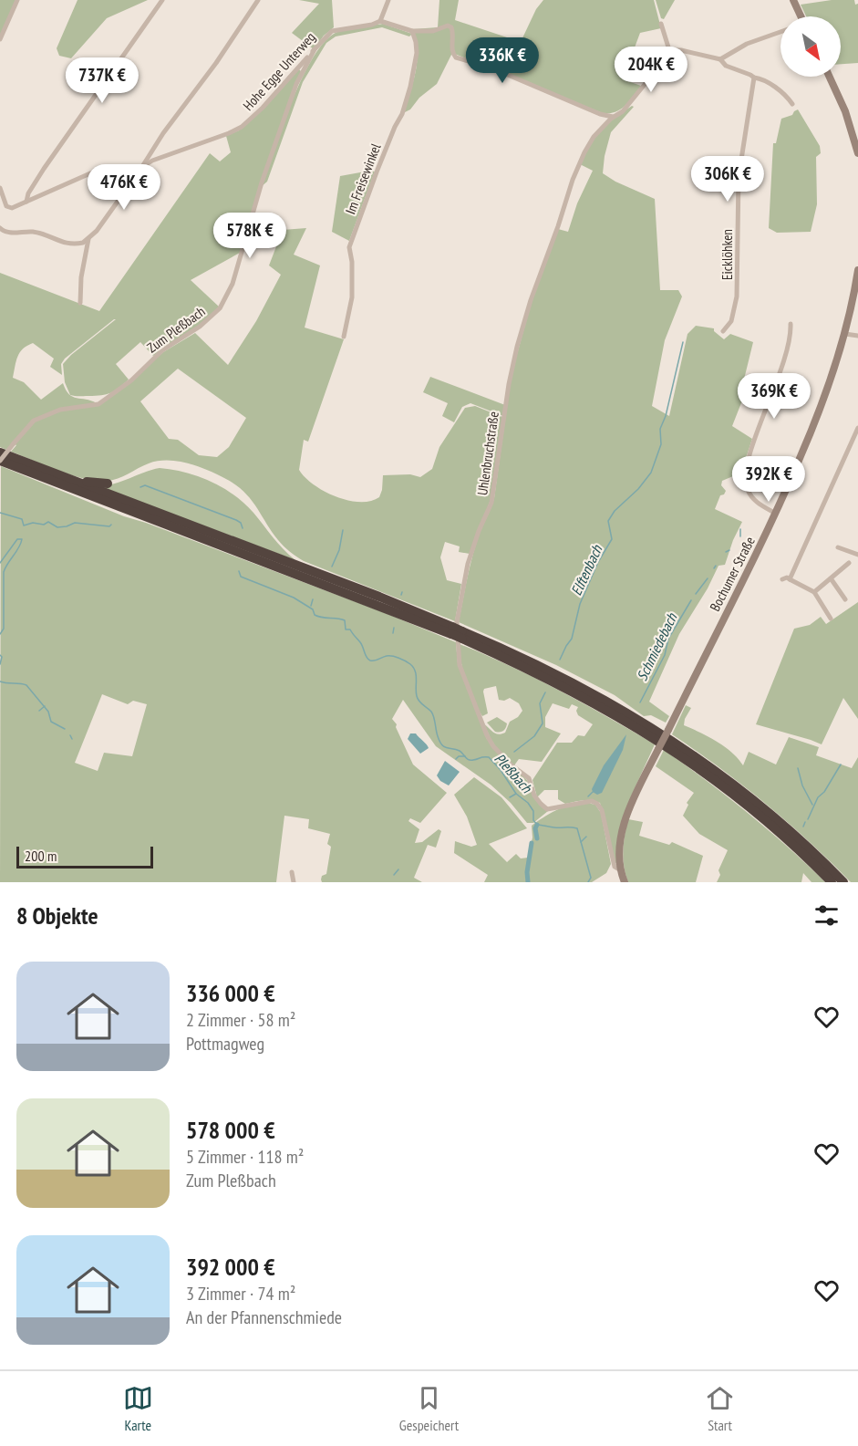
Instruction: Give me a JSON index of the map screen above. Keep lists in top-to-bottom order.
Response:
{
  "streets": {
    "main road": ["Bochumer Straße"],
    "street": [
      "Hohe Egge Unterweg",
      "Im Freisewinkel",
      "Eicklöhken",
      "Zum Pleßbach",
      "Uhlenbruchstraße"
    ]
  },
  "crossings": [
    ["Hohe Egge Unterweg", "Zum Pleßbach"],
    ["Uhlenbruchstraße", "Bochumer Straße"]
  ],
  "water": ["Elftenbach", "Schmiedebach", "Pleßbach"],
  "scale_bar": "200 m",
  "north": "bottom right",
  "page": {
    "price": [
      "336K €",
      "204K €",
      "737K €",
      "306K €",
      "476K €",
      "578K €",
      "369K €",
      "392K €"
    ],
    "scale": "200 m",
    "heading": "8 Objekte",
    "list": [
      {
        "name": "336 000 €",
        "note": "2 Zimmer · 58 m² · Pottmagweg"
      },
      {
        "name": "578 000 €",
        "note": "5 Zimmer · 118 m² · Zum Pleßbach"
      },
      {
        "name": "392 000 €",
        "note": "3 Zimmer · 74 m² · An der Pfannenschmiede"
      }
    ],
    "tabs": ["Karte", "Gespeichert", "Start"]
  }
}
